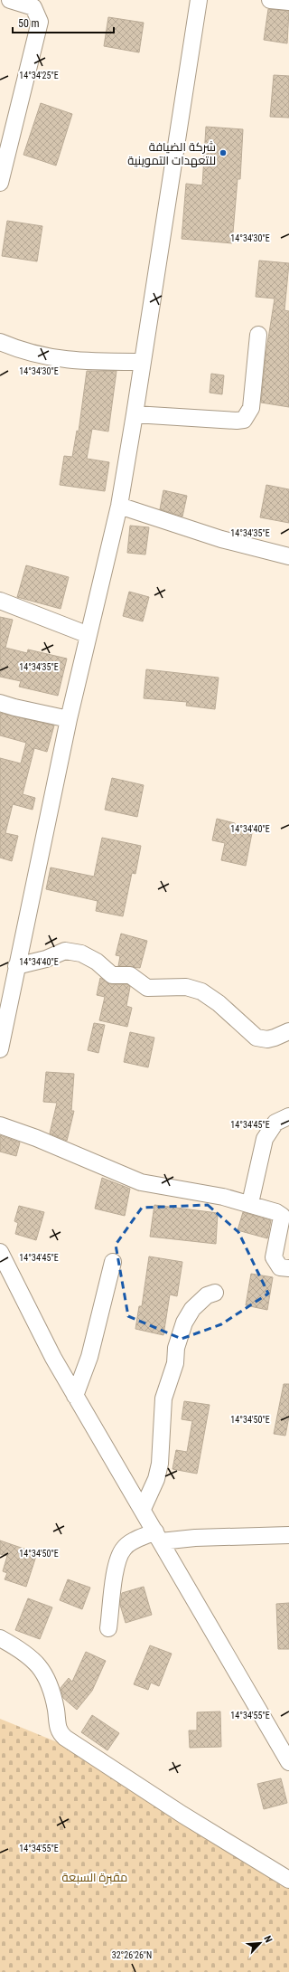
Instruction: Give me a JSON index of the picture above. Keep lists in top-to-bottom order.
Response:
{
  "parks": ["مقبرة السبعة"],
  "places": ["شركة الضيافة للتعهدات التموينية"],
  "scale_bar": "50 m",
  "north": "top right",
  "coordinates": [
    "14°34'25\"E",
    "14°34'30\"E",
    "14°34'35\"E",
    "14°34'40\"E",
    "14°34'45\"E",
    "14°34'50\"E",
    "14°34'55\"E",
    "32°26'26\"N"
  ]
}
